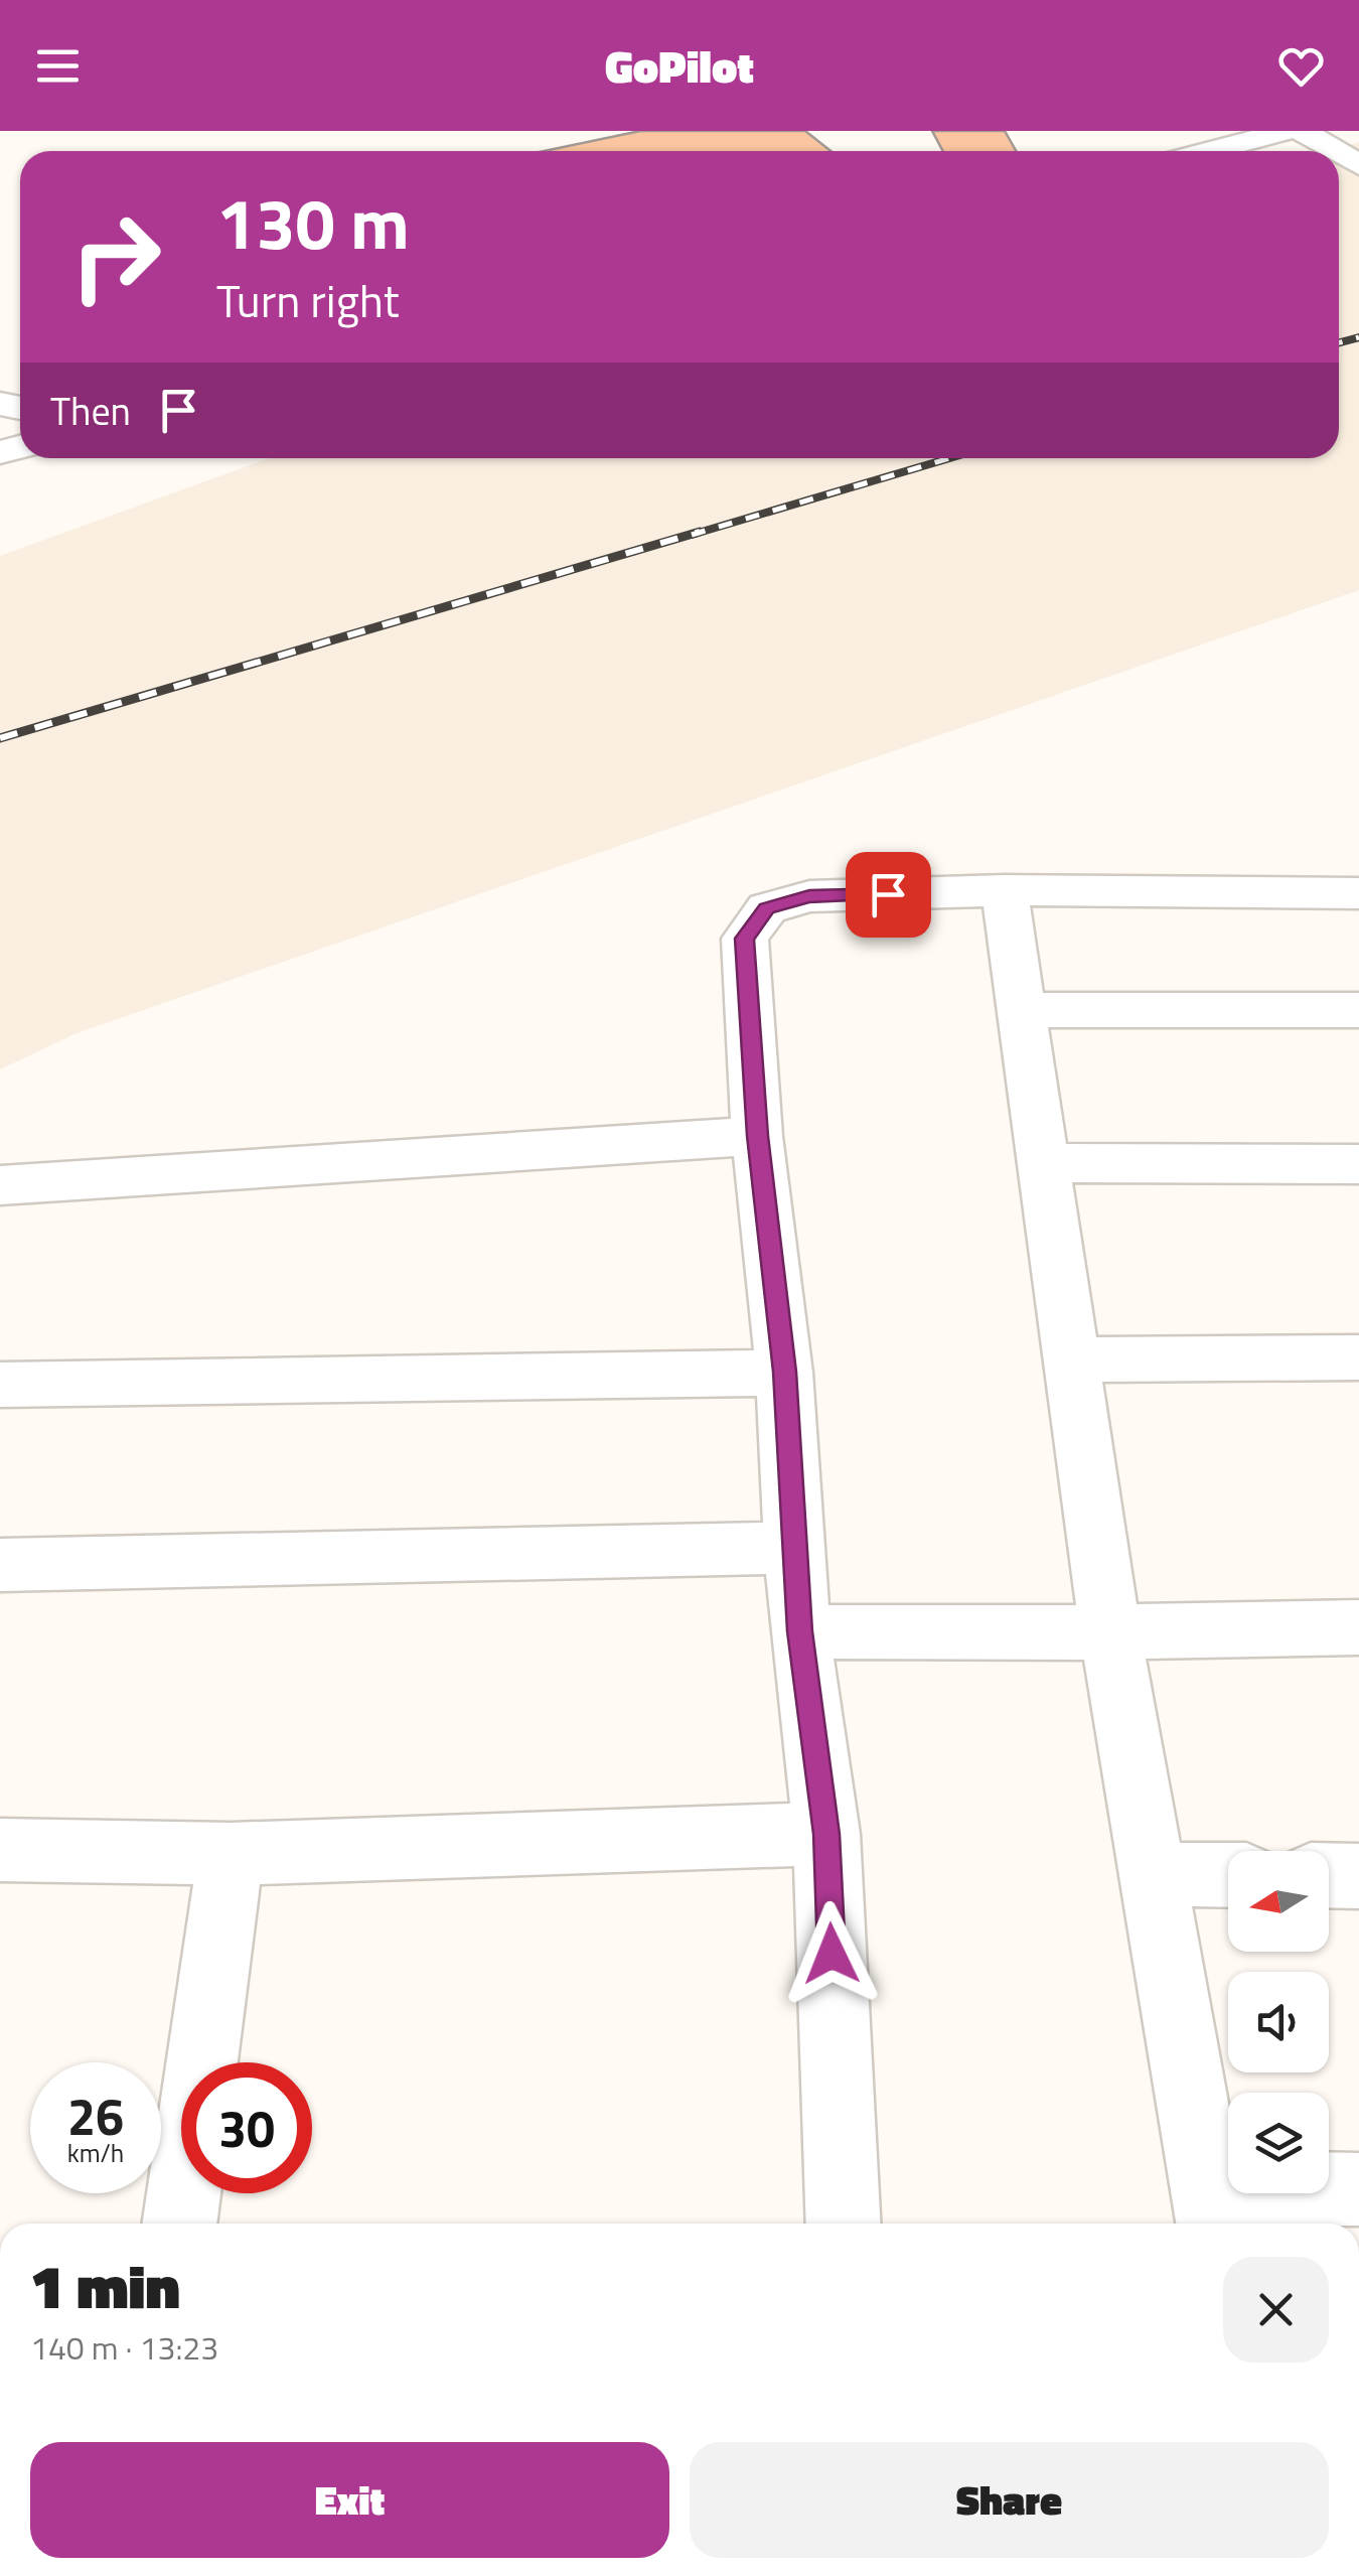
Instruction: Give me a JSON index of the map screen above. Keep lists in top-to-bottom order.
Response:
{
  "north": "left",
  "page": {
    "header": "GoPilot",
    "turn": ["130 m", "Turn right"],
    "then": "Then",
    "speed": "26 km/h",
    "limit": "30",
    "heading": ["1 min", "140 m · 13:23"],
    "buttons": ["Exit", "Share"]
  }
}
